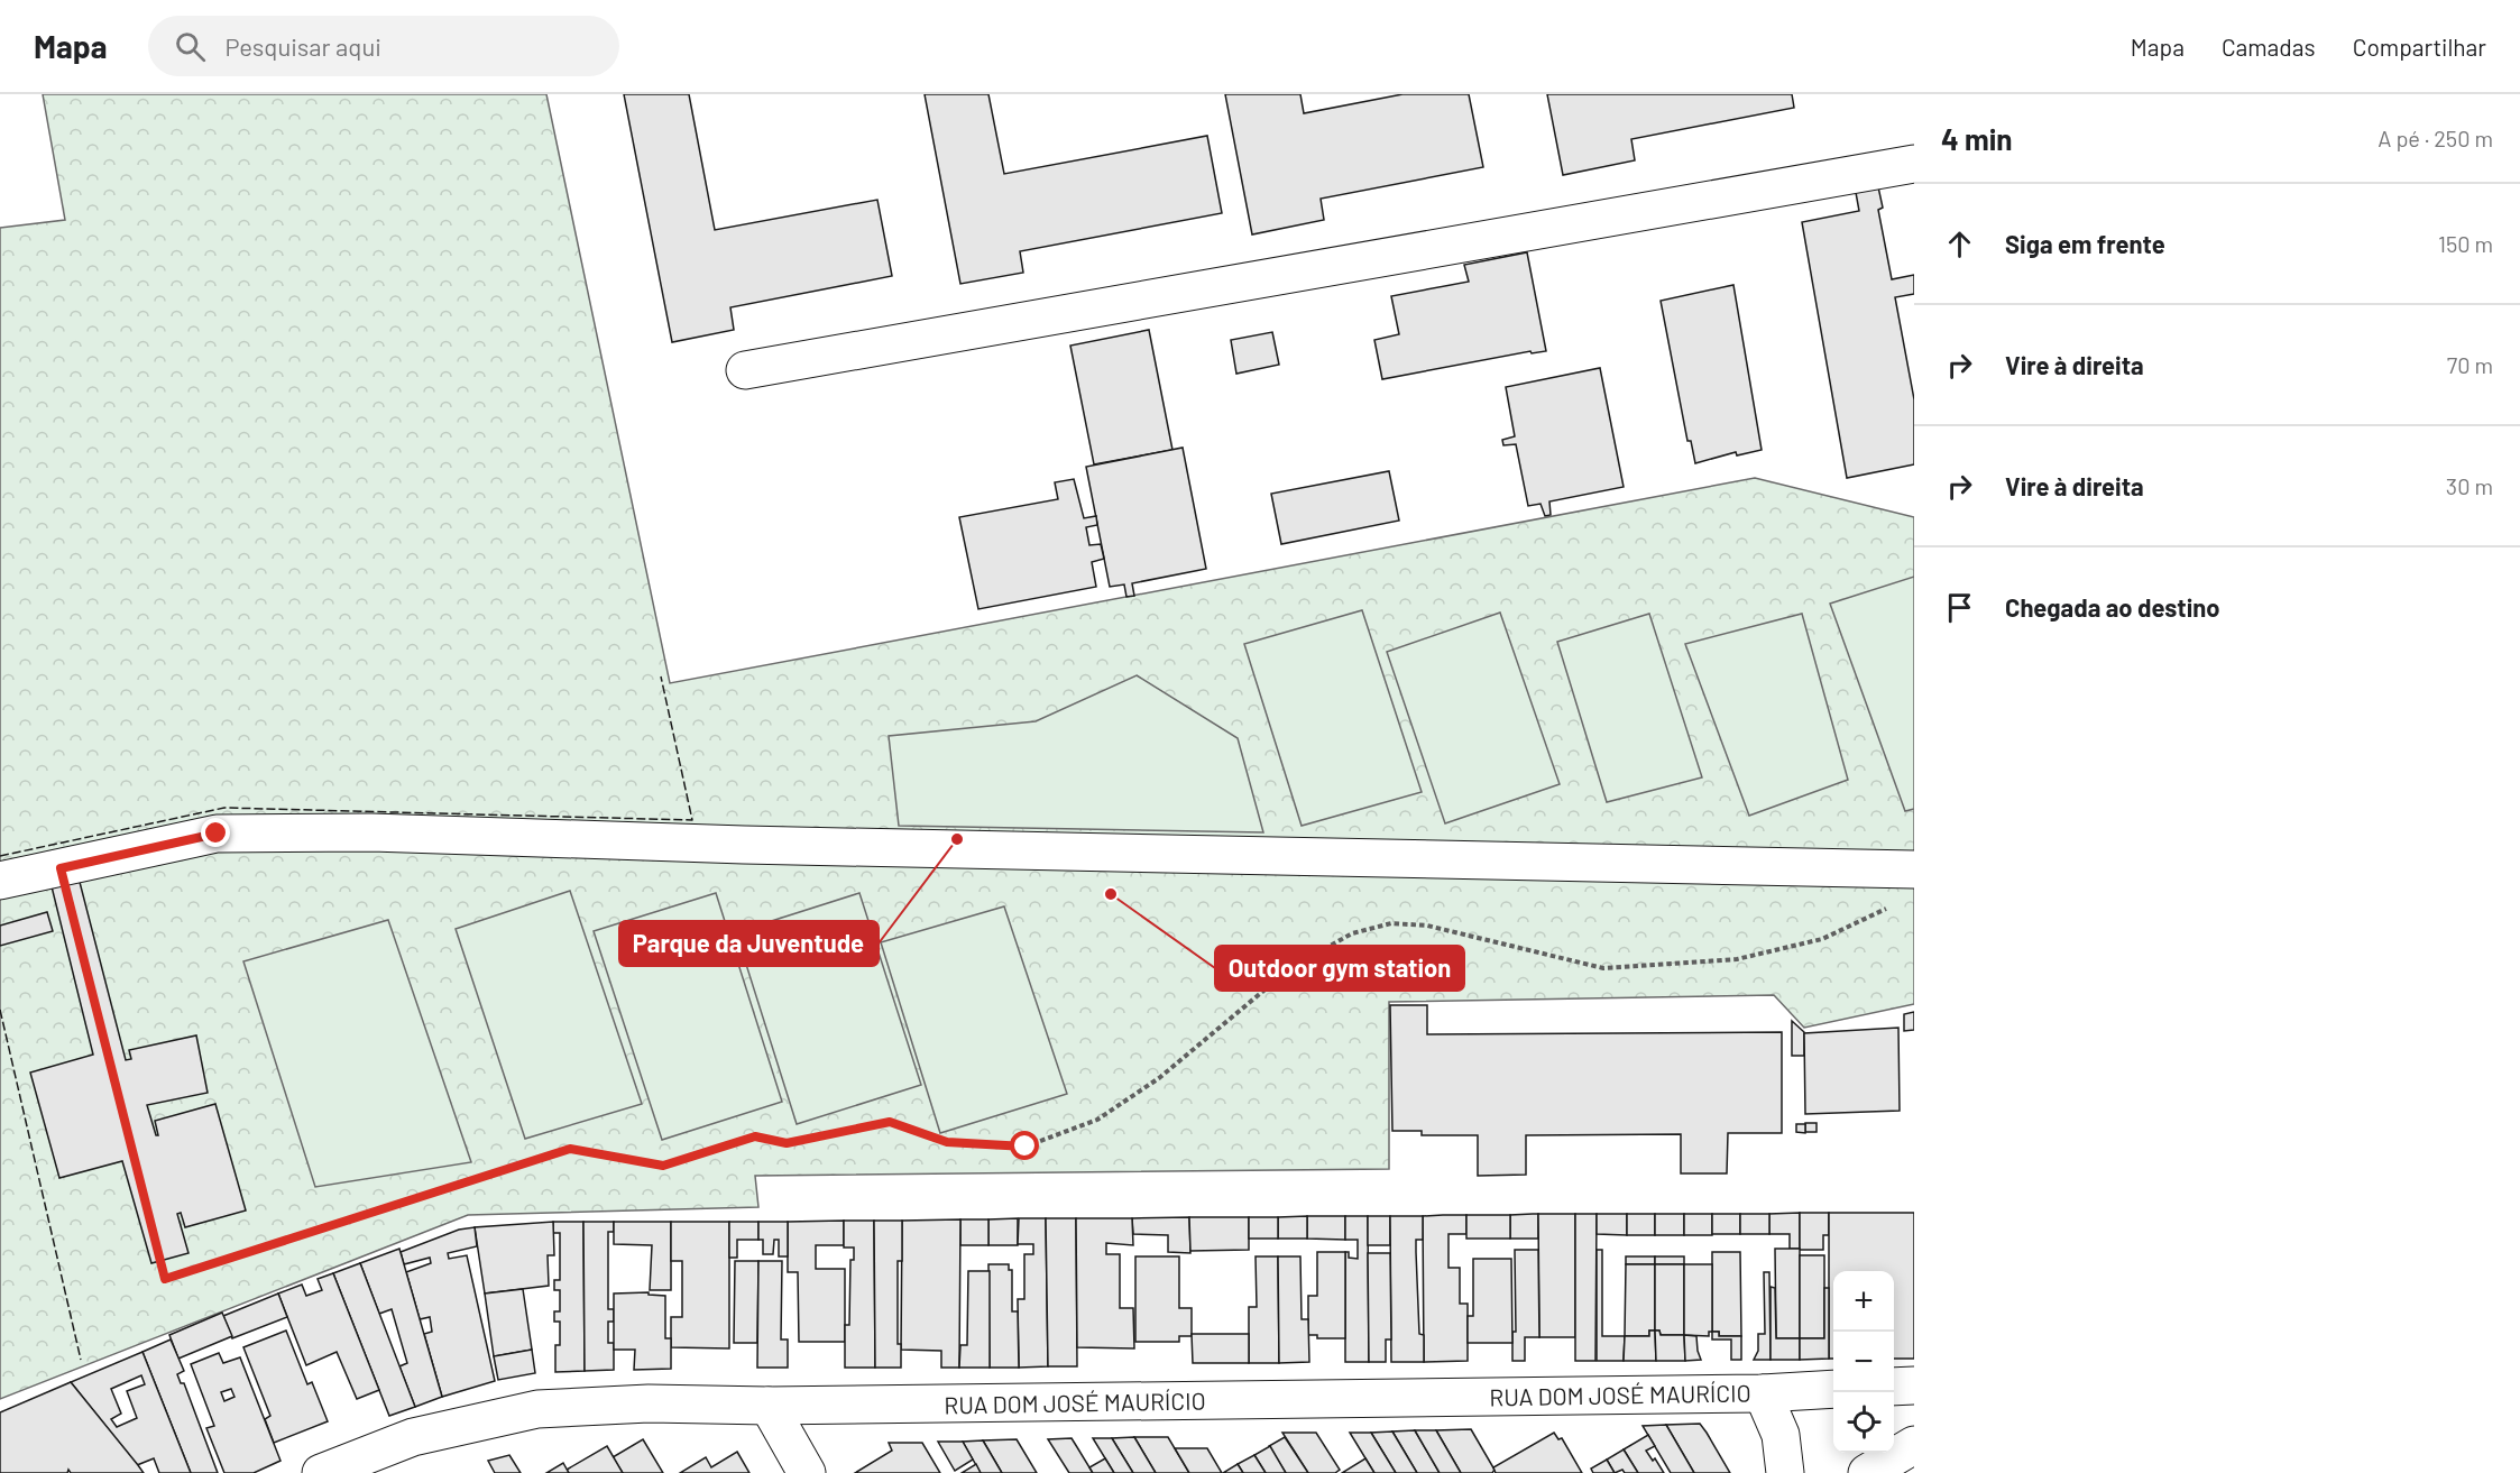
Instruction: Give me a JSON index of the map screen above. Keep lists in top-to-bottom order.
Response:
{
  "streets": {
    "street": ["RUA DOM JOSÉ MAURÍCIO"]
  },
  "places": ["Parque da Juventude", "Outdoor gym station"],
  "page": {
    "header": "Mapa",
    "search": "Pesquisar aqui",
    "nav": ["Mapa", "Camadas", "Compartilhar"],
    "heading": ["4 min", "A pé · 250 m"],
    "list": [
      ["Siga em frente", "150 m"],
      ["Vire à direita", "70 m"],
      ["Vire à direita", "30 m"],
      "Chegada ao destino"
    ],
    "map_buttons": ["+", "−"]
  }
}
